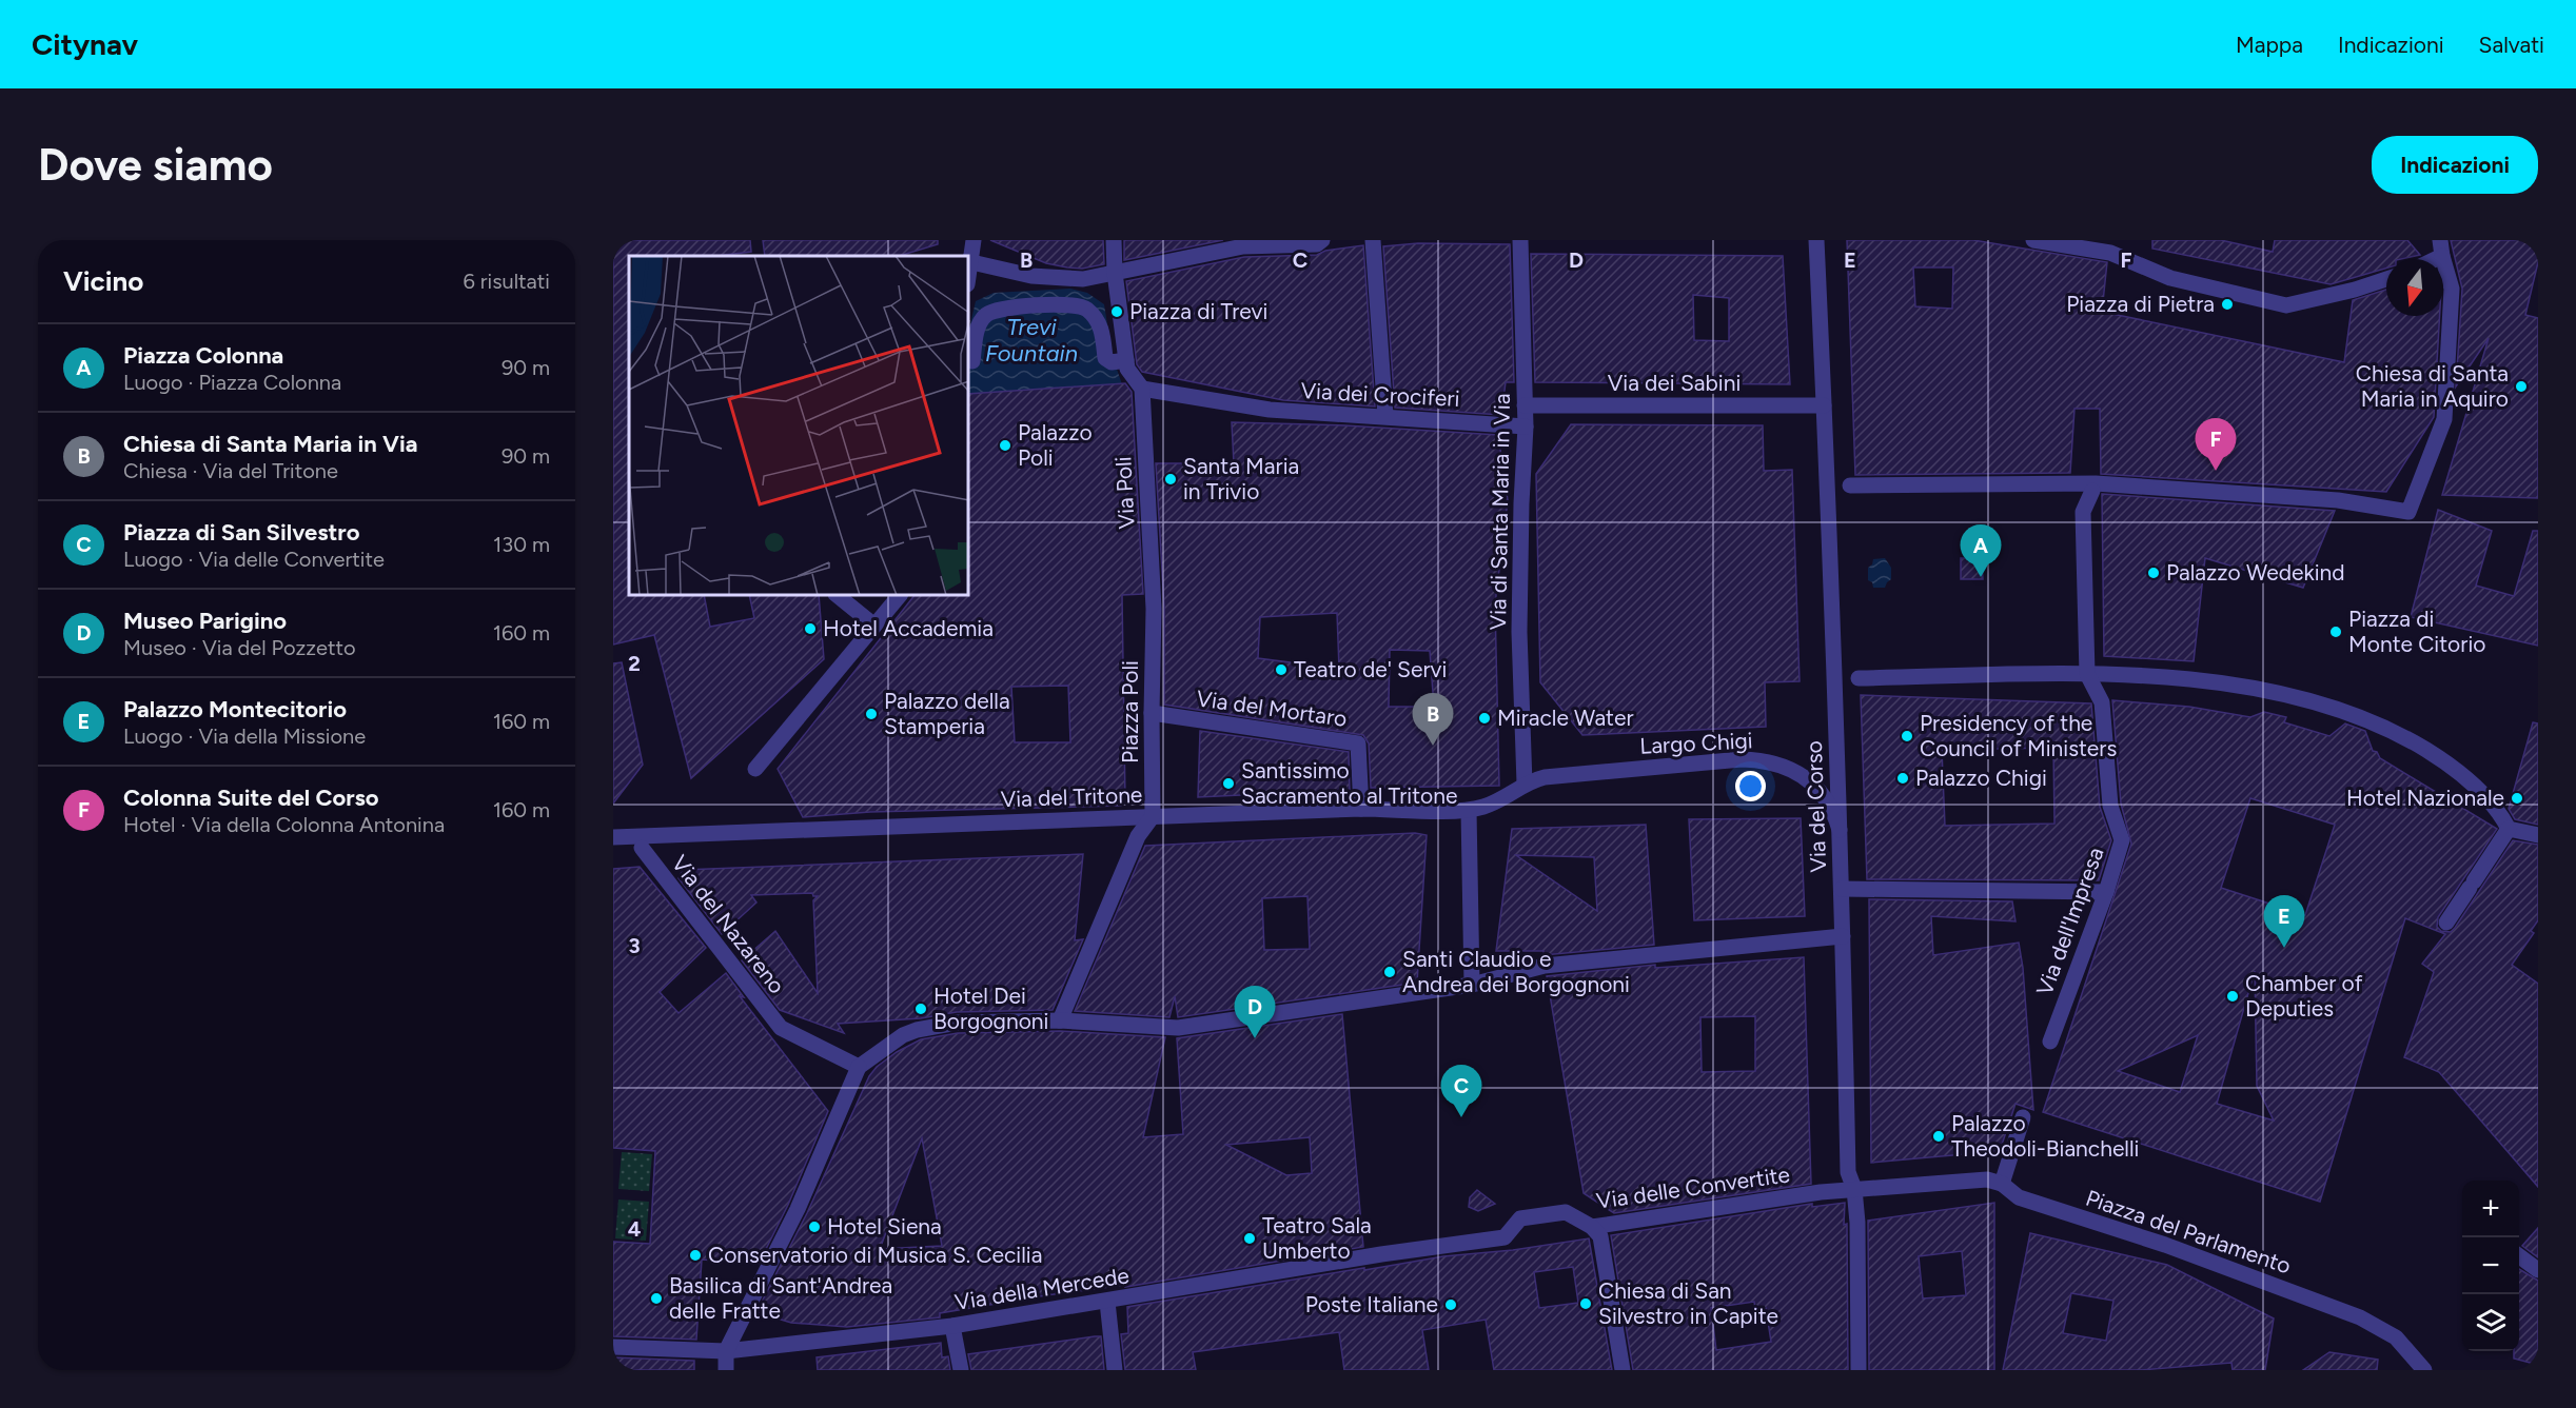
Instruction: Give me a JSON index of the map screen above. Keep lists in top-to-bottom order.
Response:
{
  "streets": {
    "street": [
      "Via dei Sabini",
      "Via dei Crociferi",
      "Via Poli",
      "Via di Santa Maria in Via",
      "Via del Mortaro",
      "Piazza Poli",
      "Largo Chigi",
      "Via del Tritone",
      "Via del Corso",
      "Via dell'Impresa",
      "Via del Nazareno",
      "Via delle Convertite",
      "Piazza del Parlamento",
      "Via della Mercede"
    ]
  },
  "crossings": [
    ["Via dei Sabini", "Via di Santa Maria in Via"],
    ["Via dei Sabini", "Via del Corso"],
    ["Via dei Crociferi", "Via Poli"],
    ["Via dei Crociferi", "Via di Santa Maria in Via"],
    ["Via Poli", "Piazza Poli"],
    ["Via di Santa Maria in Via", "Largo Chigi"],
    ["Via di Santa Maria in Via", "Via del Tritone"],
    ["Via del Mortaro", "Piazza Poli"],
    ["Via del Mortaro", "Via del Tritone"],
    ["Piazza Poli", "Via del Tritone"],
    ["Largo Chigi", "Via del Tritone"],
    ["Largo Chigi", "Via del Corso"],
    ["Via del Corso", "Via delle Convertite"],
    ["Via delle Convertite", "Piazza del Parlamento"],
    ["Via delle Convertite", "Via della Mercede"]
  ],
  "water": ["Trevi Fountain"],
  "places": [
    "Piazza di Pietra",
    "Piazza di Trevi",
    "Chiesa di Santa Maria in Aquiro",
    "Palazzo Poli",
    "Santa Maria in Trivio",
    "Palazzo Wedekind",
    "Hotel Accademia",
    "Piazza di Monte Citorio",
    "Teatro de' Servi",
    "Palazzo della Stamperia",
    "Miracle Water",
    "Presidency of the Council of Ministers",
    "Palazzo Chigi",
    "Santissimo Sacramento al Tritone",
    "Hotel Nazionale",
    "Santi Claudio e Andrea dei Borgognoni",
    "Chamber of Deputies",
    "Hotel Dei Borgognoni",
    "Palazzo Theodoli-Bianchelli",
    "Hotel Siena",
    "Teatro Sala Umberto",
    "Conservatorio di Musica S. Cecilia",
    "Basilica di Sant'Andrea delle Fratte",
    "Chiesa di San Silvestro in Capite",
    "Poste Italiane"
  ],
  "north": "bottom",
  "page": {
    "header": "Citynav",
    "nav": ["Mappa", "Indicazioni", "Salvati"],
    "buttons": "Indicazioni",
    "title": "Dove siamo",
    "heading": ["Vicino", "6 risultati"],
    "list": [
      {
        "mark": "A",
        "name": "Piazza Colonna",
        "note": "Luogo · Piazza Colonna",
        "value": "90 m"
      },
      {
        "mark": "B",
        "name": "Chiesa di Santa Maria in Via",
        "note": "Chiesa · Via del Tritone",
        "value": "90 m"
      },
      {
        "mark": "C",
        "name": "Piazza di San Silvestro",
        "note": "Luogo · Via delle Convertite",
        "value": "130 m"
      },
      {
        "mark": "D",
        "name": "Museo Parigino",
        "note": "Museo · Via del Pozzetto",
        "value": "160 m"
      },
      {
        "mark": "E",
        "name": "Palazzo Montecitorio",
        "note": "Luogo · Via della Missione",
        "value": "160 m"
      },
      {
        "mark": "F",
        "name": "Colonna Suite del Corso",
        "note": "Hotel · Via della Colonna Antonina",
        "value": "160 m"
      }
    ],
    "pins": [
      "F",
      "A",
      "B",
      "E",
      "D",
      "C"
    ],
    "map_buttons": ["+", "−"]
  },
  "grid": {
    "columns": [
      "B",
      "C",
      "D",
      "E",
      "F"
    ],
    "rows": ["2", "3", "4"]
  }
}
